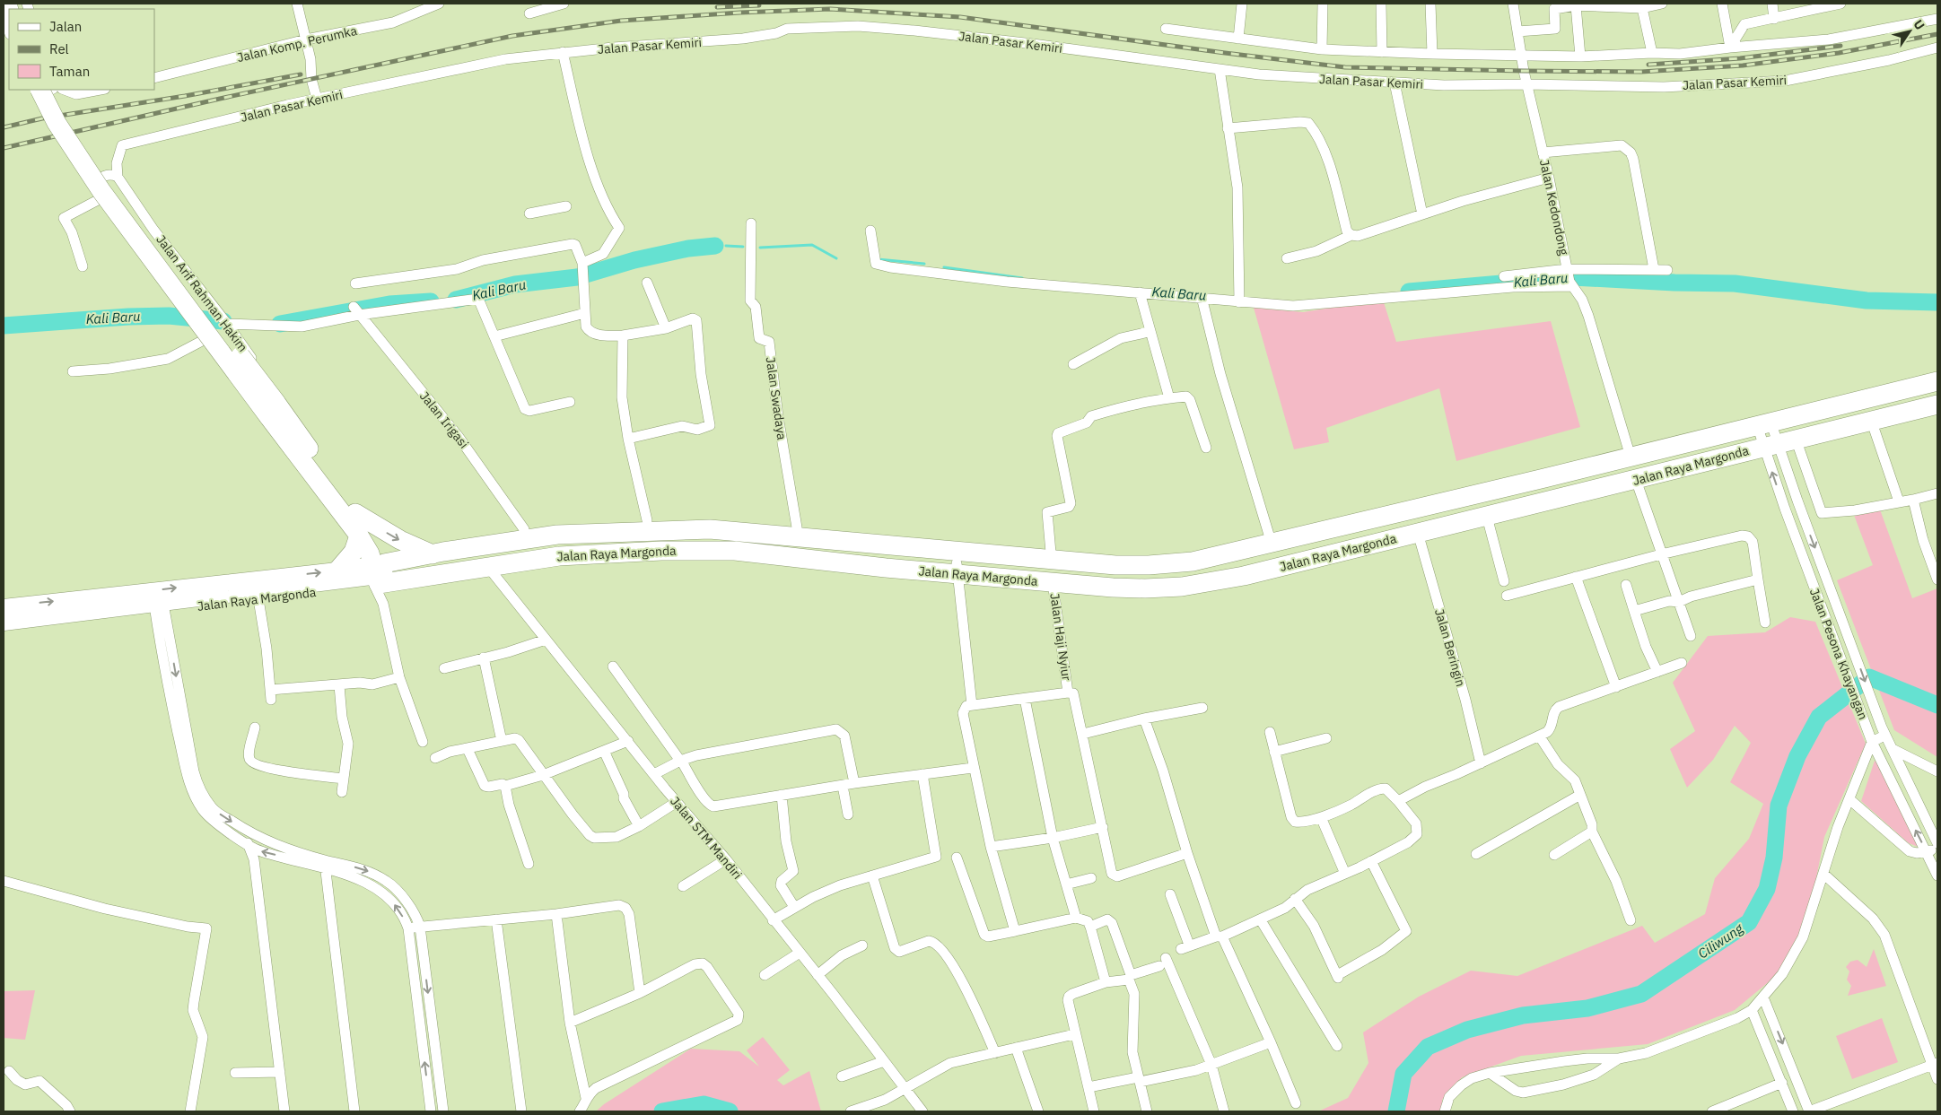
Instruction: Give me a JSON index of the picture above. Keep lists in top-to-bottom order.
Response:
{
  "streets": {
    "highway": ["Jalan Arif Rahman Hakim", "Jalan Raya Margonda"],
    "street": [
      "Jalan Pasar Kemiri",
      "Jalan Komp. Perumka",
      "Jalan Kedondong",
      "Jalan Swadaya",
      "Jalan Irigasi",
      "Jalan Haji Nyiur",
      "Jalan Beringin",
      "Jalan Pesona Khayangan",
      "Jalan STM Mandiri"
    ]
  },
  "crossings": [
    ["Jalan Pasar Kemiri", "Jalan Kedondong"],
    ["Jalan Pasar Kemiri", "Jalan Arif Rahman Hakim"],
    ["Jalan Kedondong", "Jalan Raya Margonda"],
    ["Jalan Arif Rahman Hakim", "Jalan Raya Margonda"],
    ["Jalan Swadaya", "Jalan Raya Margonda"],
    ["Jalan Irigasi", "Jalan Raya Margonda"],
    ["Jalan Raya Margonda", "Jalan Haji Nyiur"],
    ["Jalan Raya Margonda", "Jalan Beringin"],
    ["Jalan Raya Margonda", "Jalan Pesona Khayangan"],
    ["Jalan Raya Margonda", "Jalan STM Mandiri"]
  ],
  "water": ["Kali Baru", "Ciliwung"],
  "legend": ["Jalan", "Rel", "Taman"],
  "north": "top right"
}
